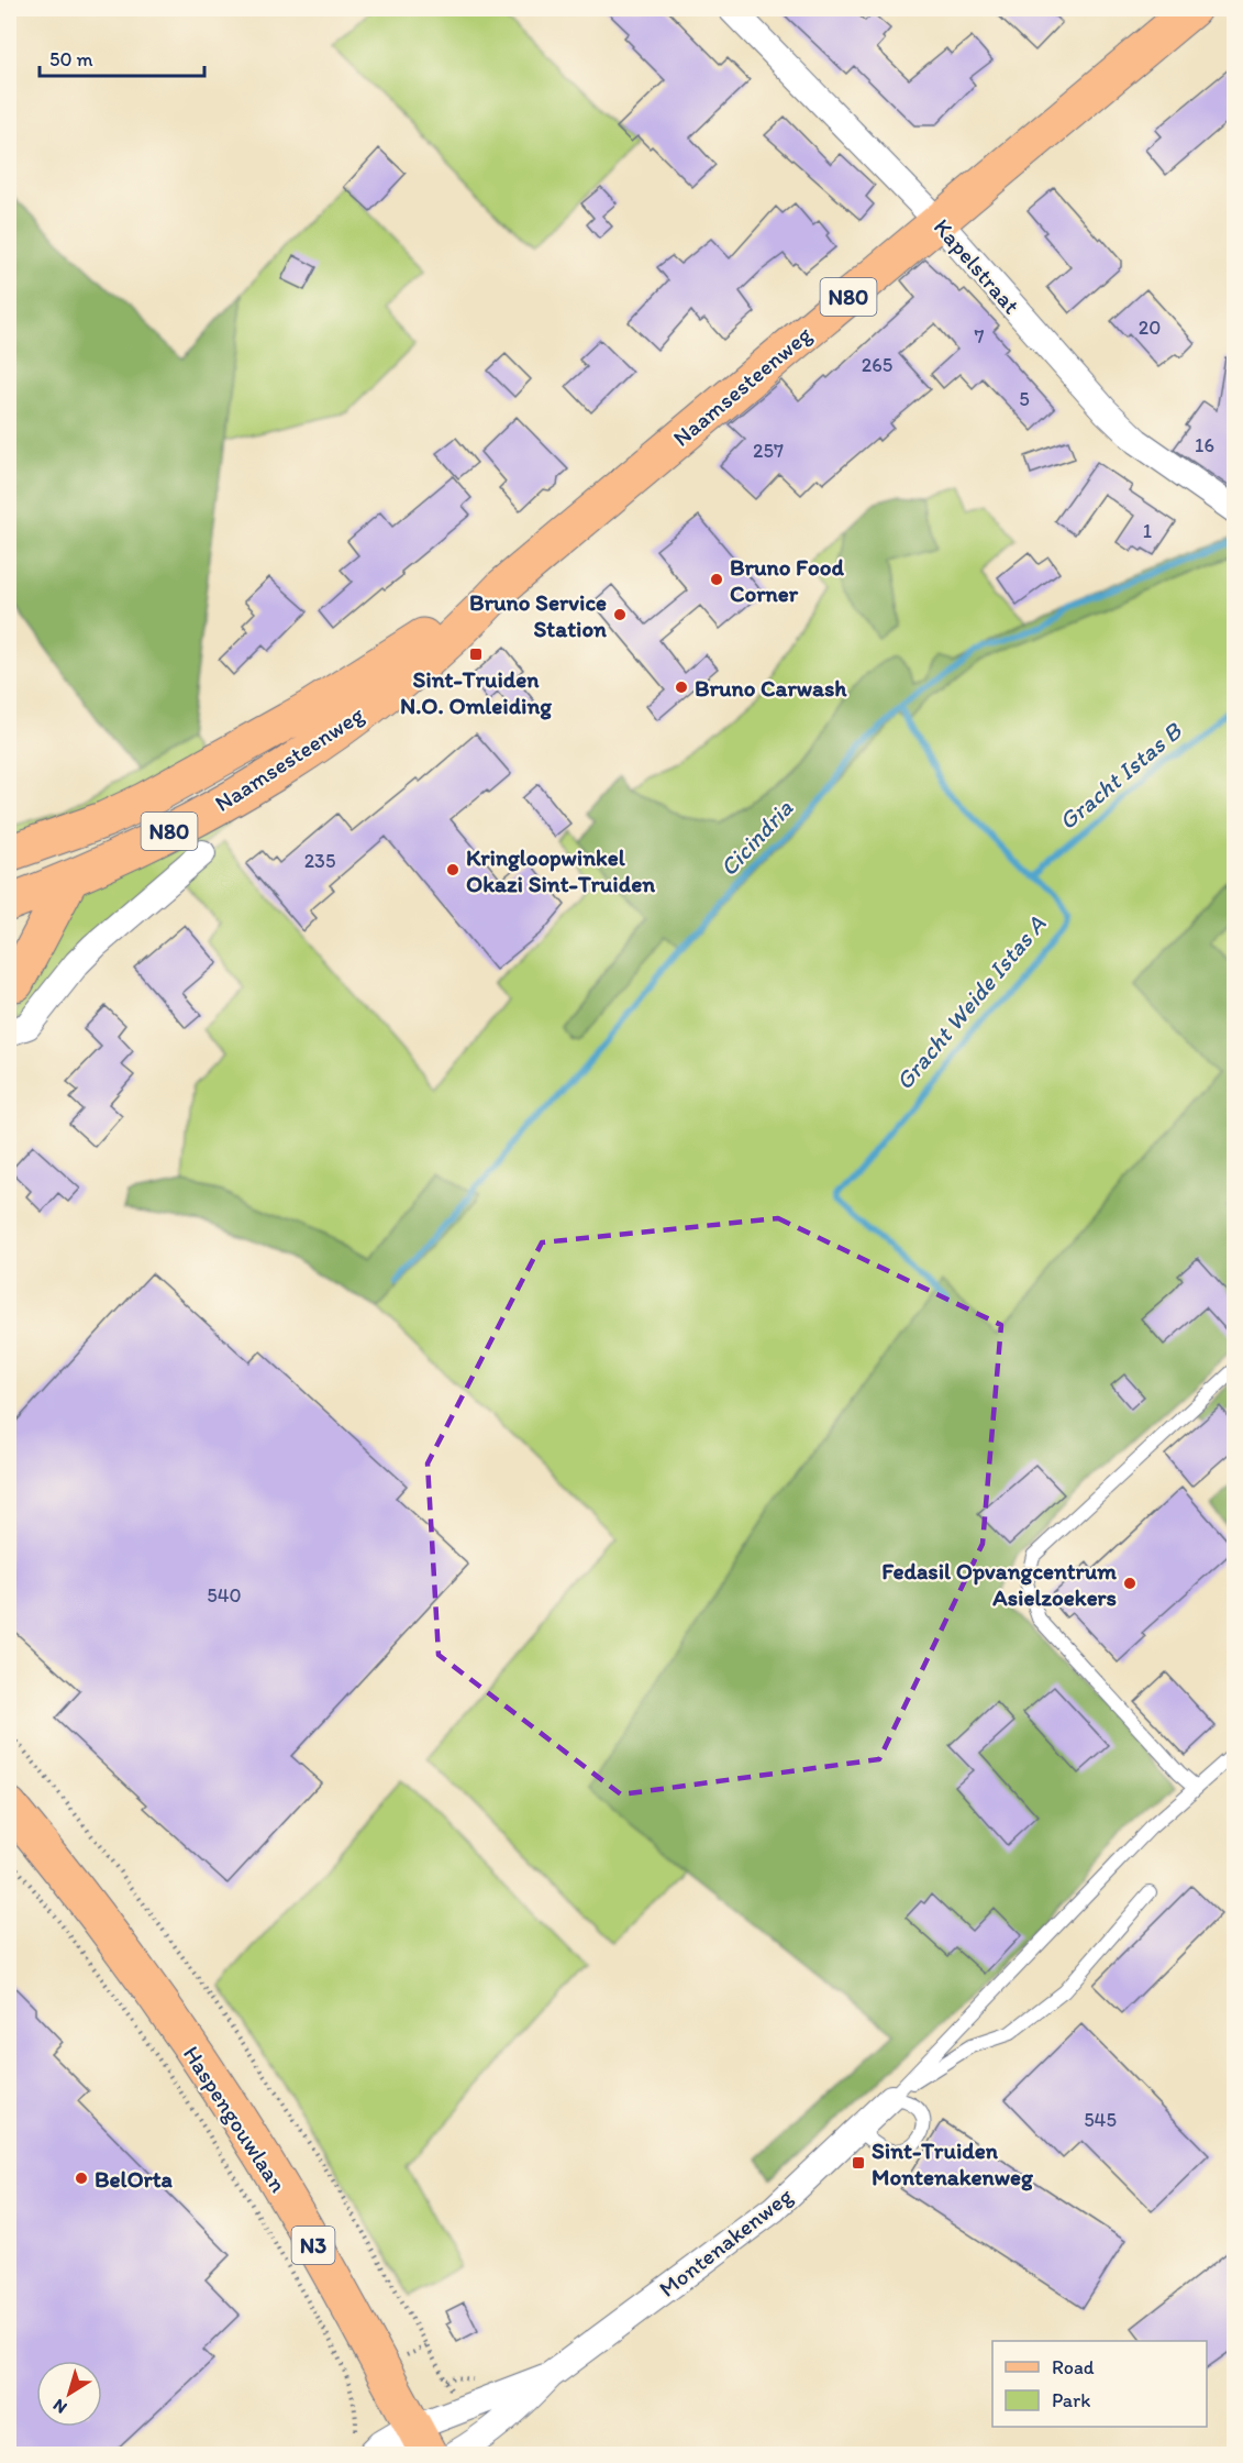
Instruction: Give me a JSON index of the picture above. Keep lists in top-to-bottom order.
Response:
{
  "streets": {
    "main road": [
      "N80",
      "Naamsesteenweg",
      "Haspengouwlaan",
      "N3"
    ],
    "street": ["Kapelstraat", "Montenakenweg"]
  },
  "crossings": [
    ["Kapelstraat", "Naamsesteenweg"],
    ["Haspengouwlaan", "Montenakenweg"]
  ],
  "water": ["Gracht Istas B", "Cicindria", "Gracht Weide Istas A"],
  "places": {
    "other": [
      "Bruno Food Corner",
      "Bruno Service Station",
      "Bruno Carwash",
      "Kringloopwinkel Okazi Sint-Truiden",
      "Fedasil Opvangcentrum Asielzoekers",
      "BelOrta"
    ],
    "transit": ["Sint-Truiden N.O. Omleiding", "Sint-Truiden Montenakenweg"]
  },
  "house_numbers": [
    "20",
    "7",
    "265",
    "5",
    "16",
    "257",
    "1",
    "235",
    "540",
    "545"
  ],
  "legend": ["Road", "Park"],
  "scale_bar": "50 m",
  "north": "bottom left"
}
